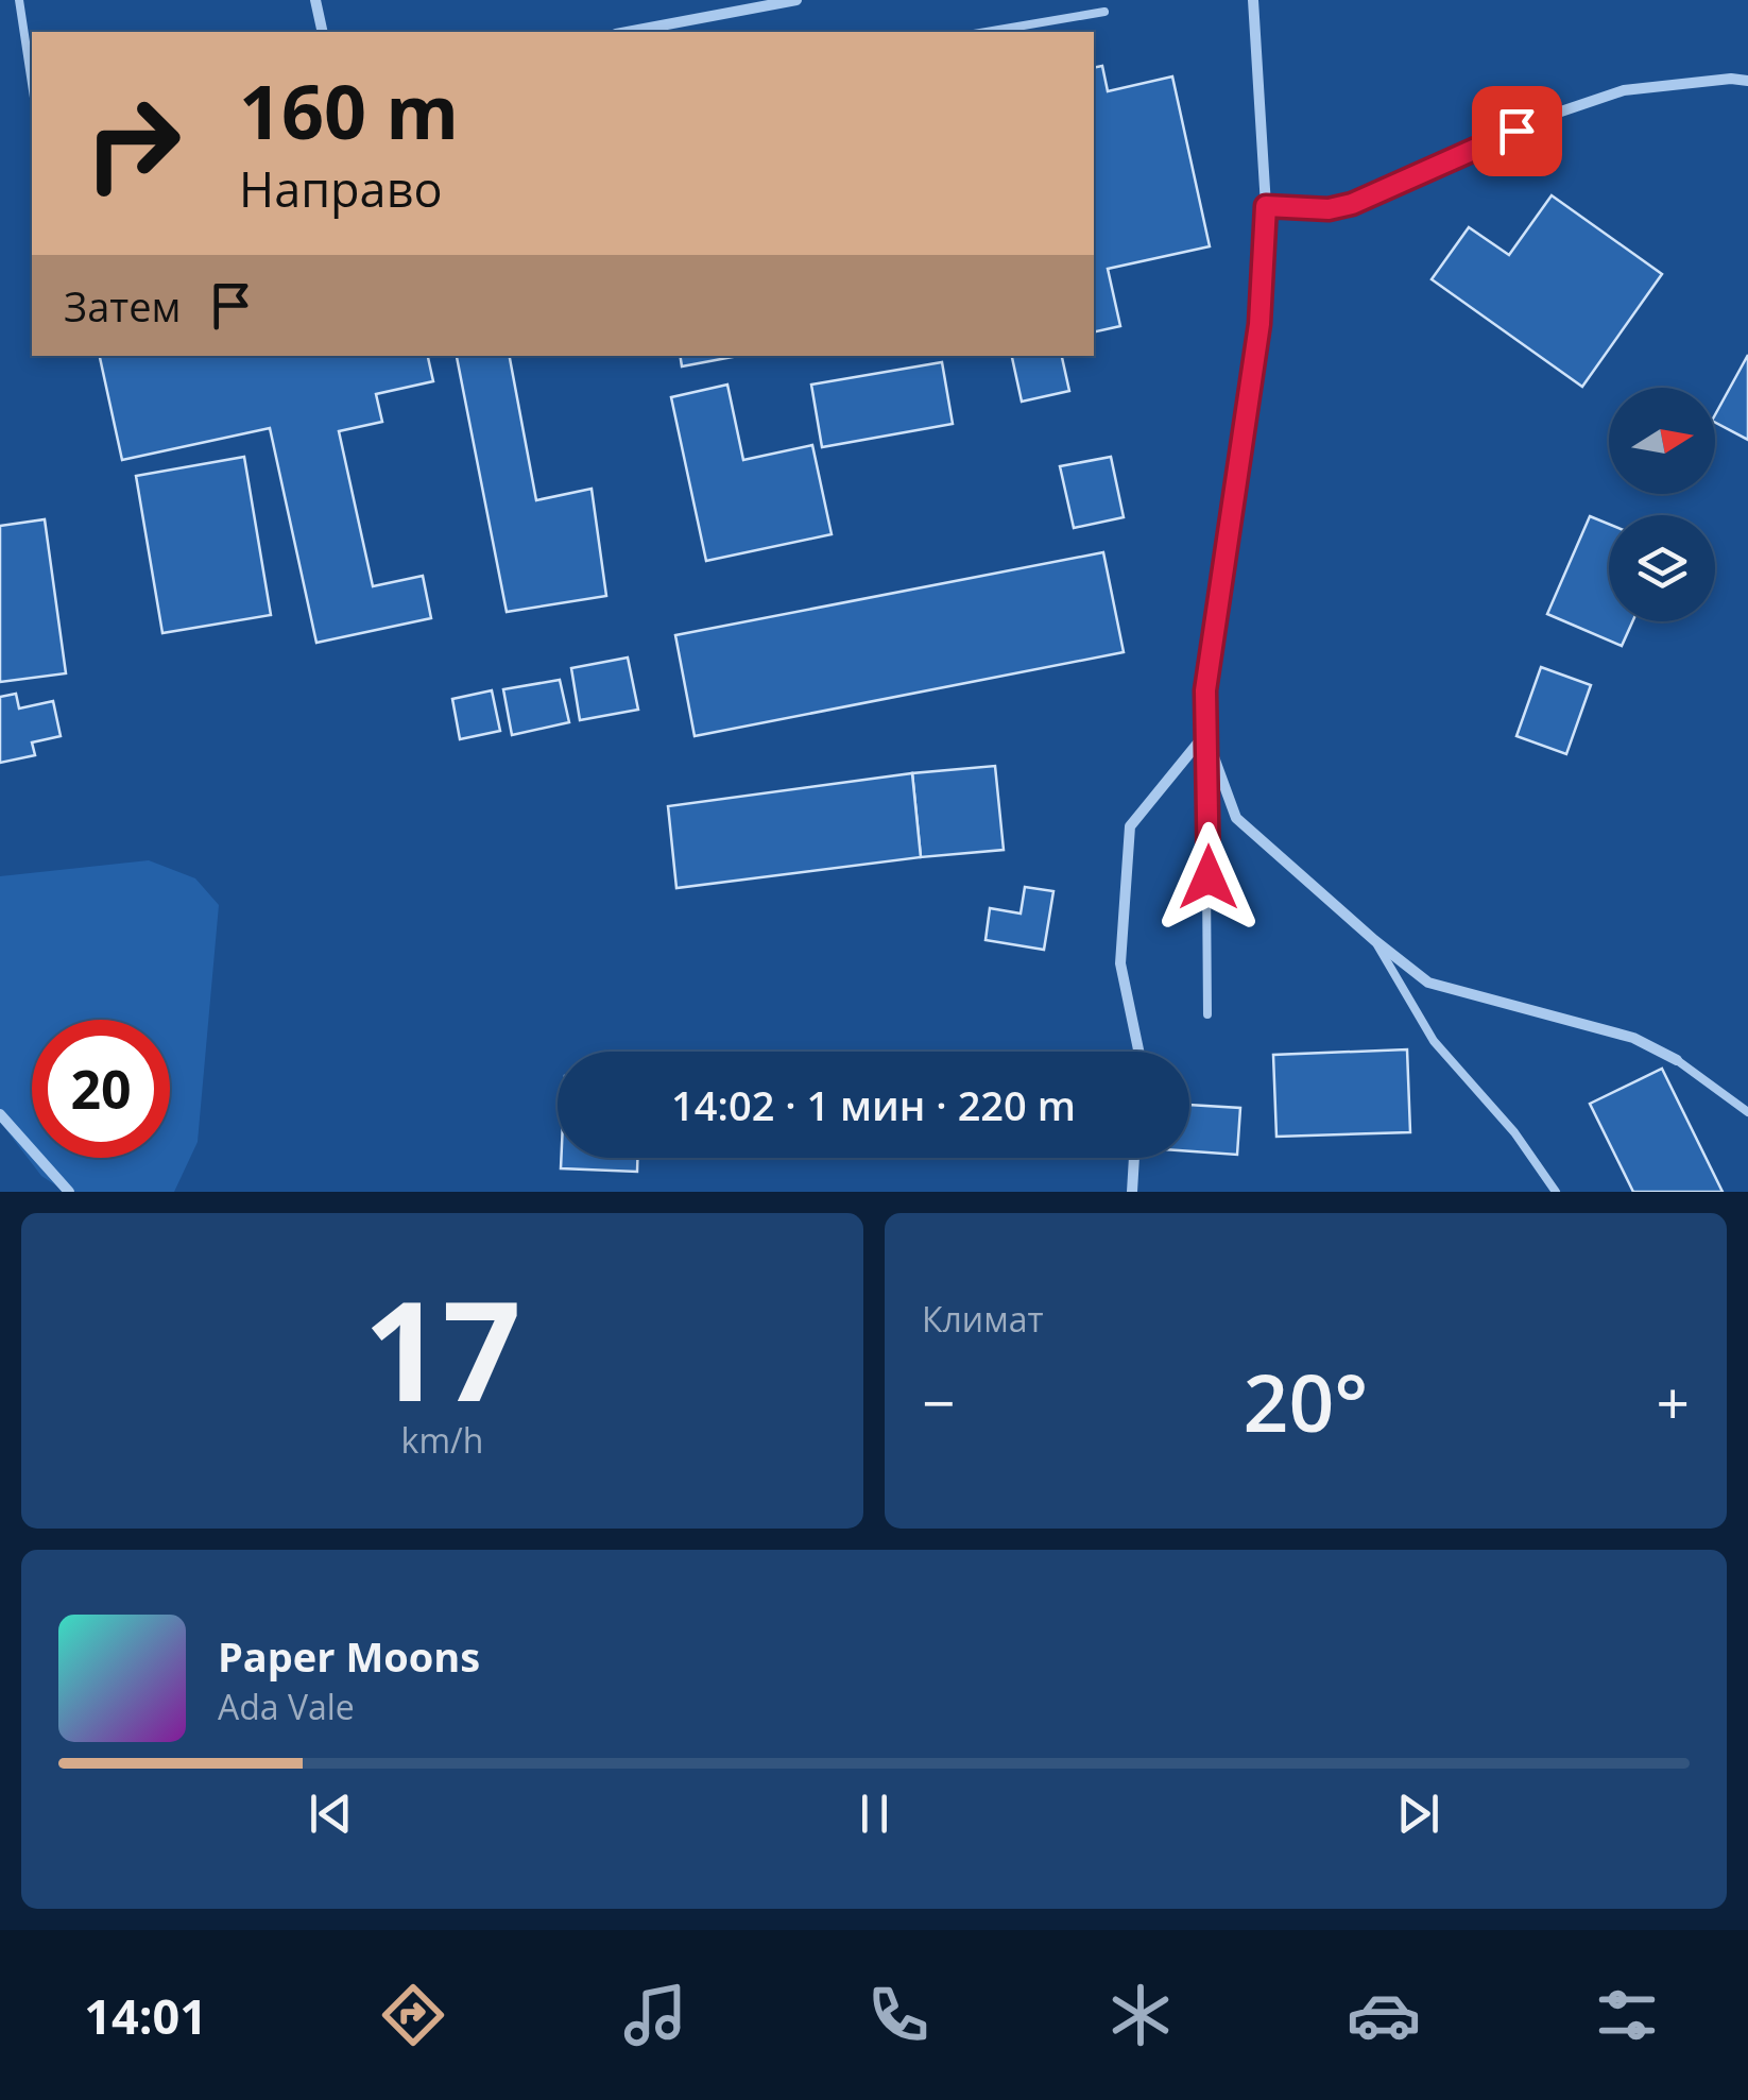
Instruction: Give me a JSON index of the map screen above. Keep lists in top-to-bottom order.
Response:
{
  "north": "right",
  "page": {
    "turn": ["160 m", "Направо"],
    "then": "Затем",
    "limit": "20",
    "trip": "14:02 · 1 мин · 220 m",
    "tile": [
      ["17", "km/h"],
      "Климат"
    ],
    "heat": ["−", "20°", "+"],
    "song": ["Paper Moons", "Ada Vale"],
    "tabs": "14:01"
  }
}
